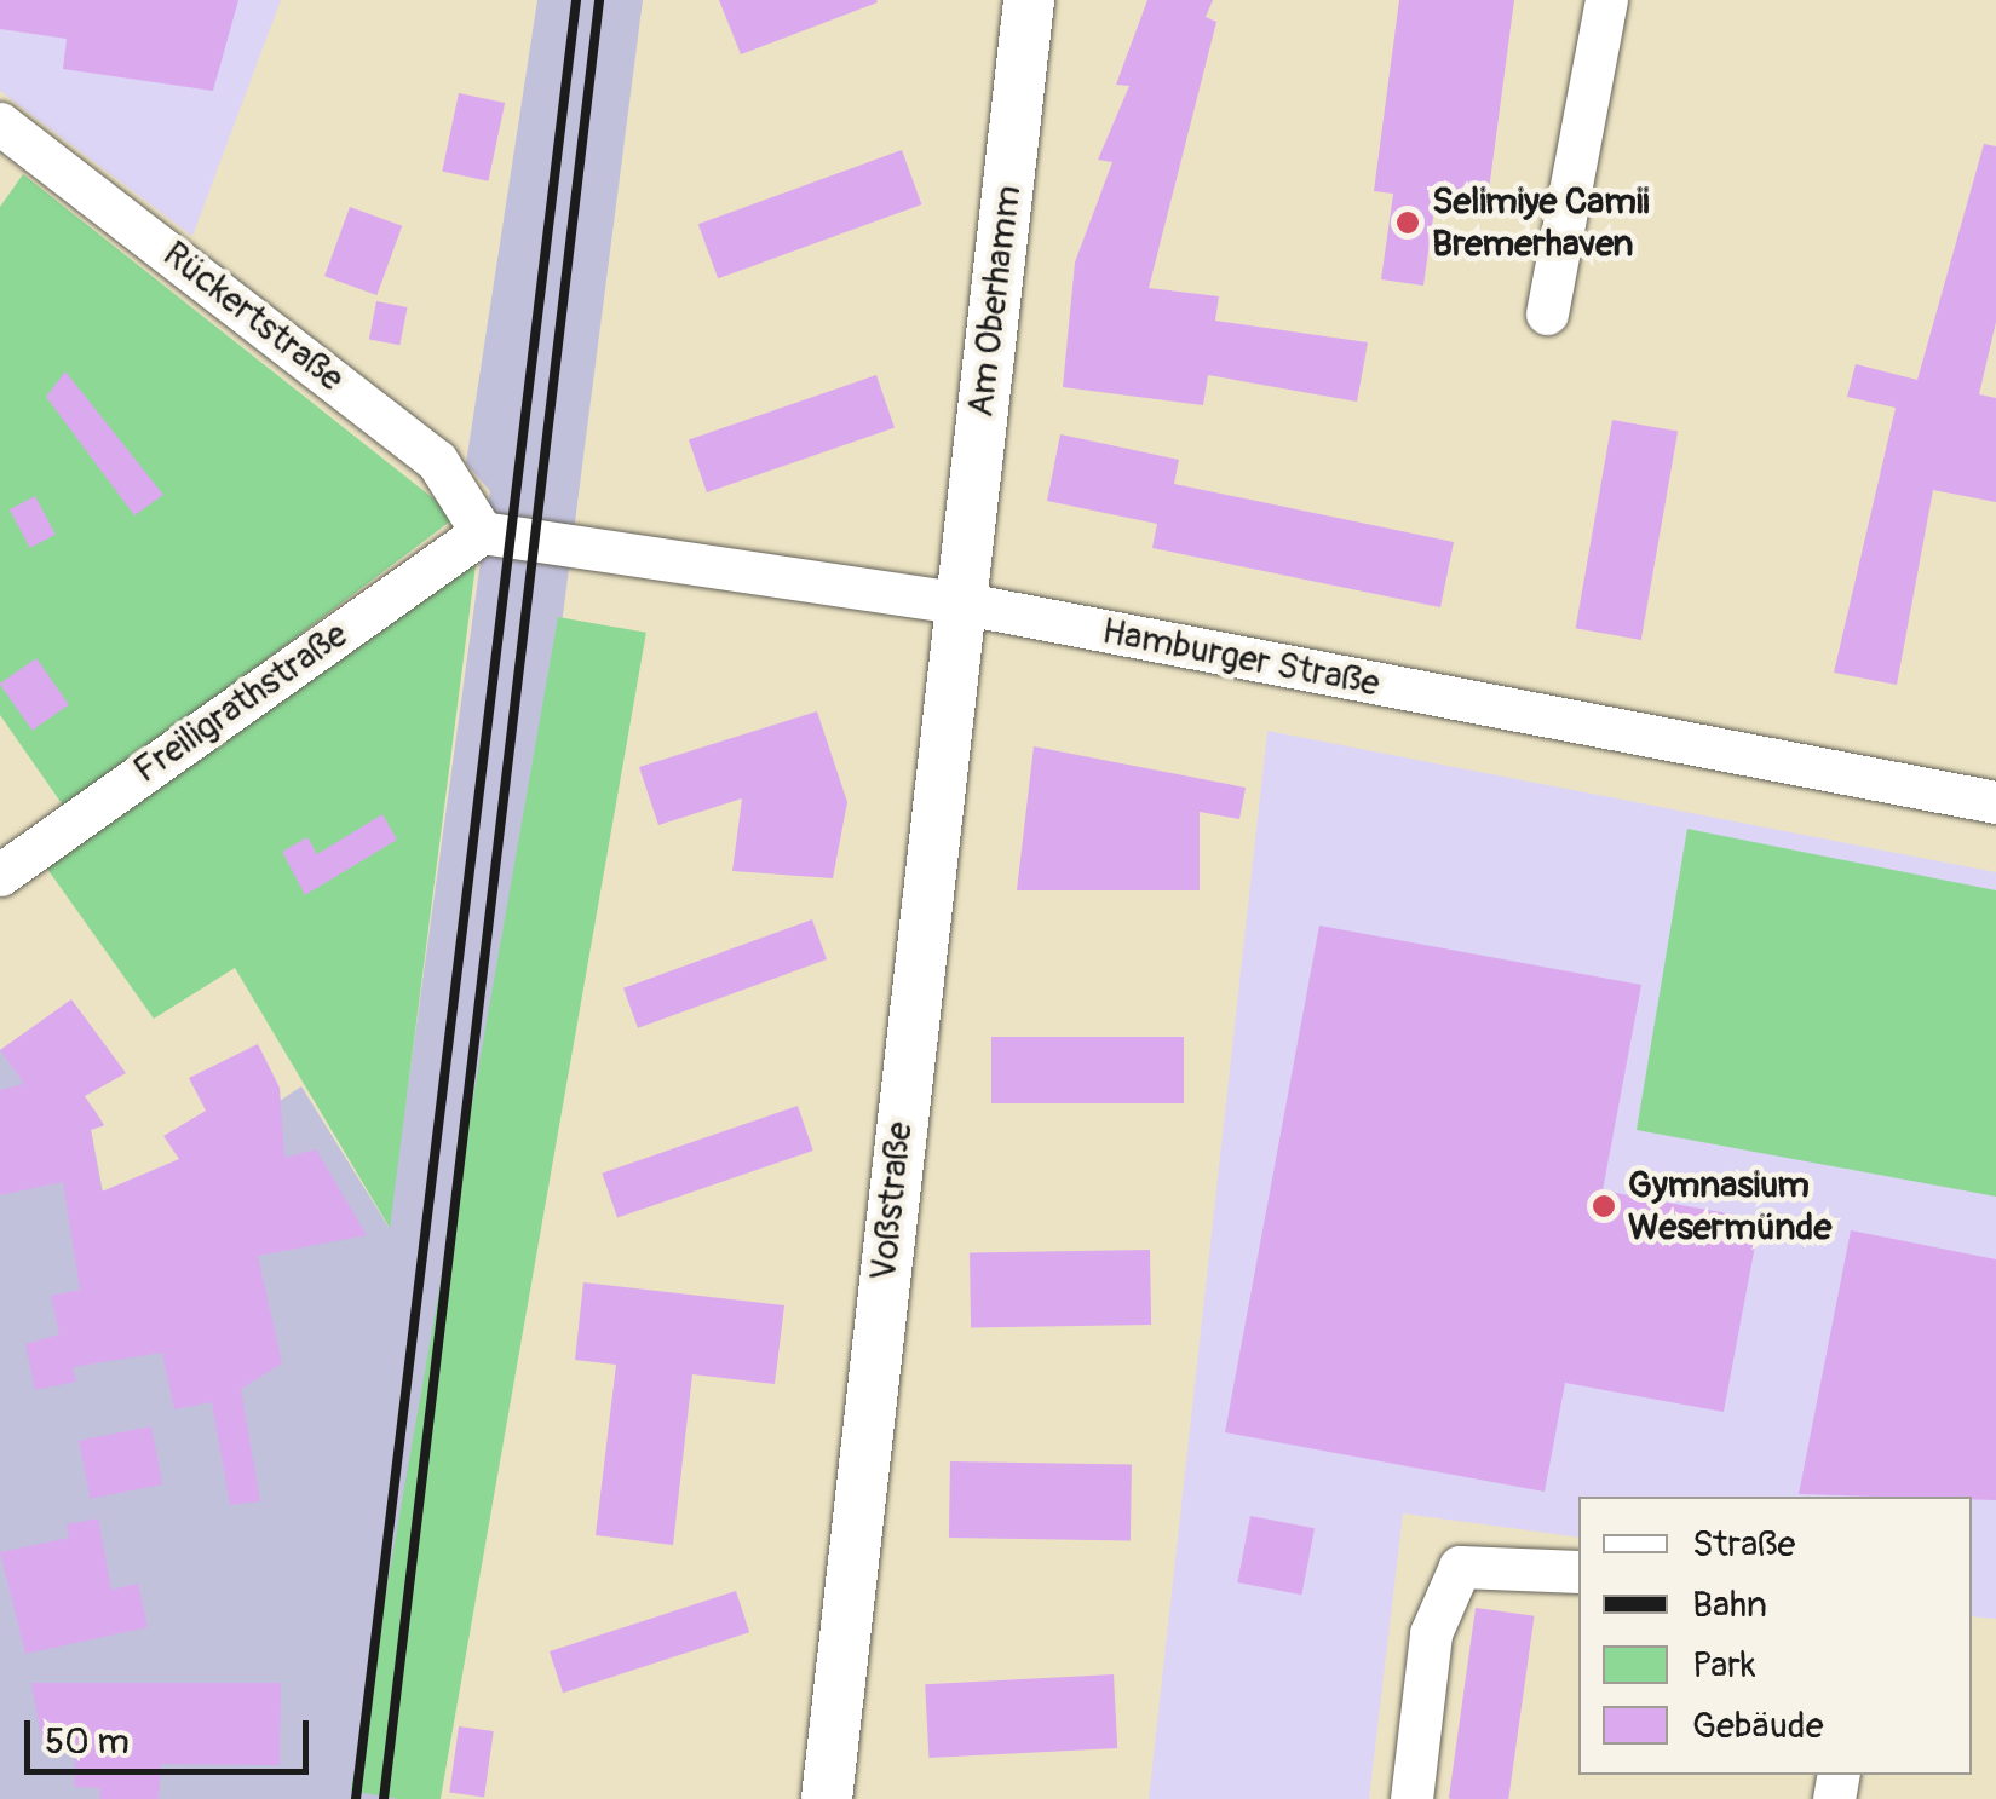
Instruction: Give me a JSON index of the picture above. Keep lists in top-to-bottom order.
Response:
{
  "streets": {
    "street": [
      "Am Oberhamm",
      "Rückertstraße",
      "Hamburger Straße",
      "Freiligrathstraße",
      "Voßstraße"
    ]
  },
  "crossings": [
    ["Am Oberhamm", "Hamburger Straße"],
    ["Am Oberhamm", "Voßstraße"],
    ["Rückertstraße", "Hamburger Straße"],
    ["Rückertstraße", "Freiligrathstraße"],
    ["Hamburger Straße", "Freiligrathstraße"],
    ["Hamburger Straße", "Voßstraße"]
  ],
  "places": ["Selimiye Camii Bremerhaven", "Gymnasium Wesermünde"],
  "legend": [
    "Straße",
    "Bahn",
    "Park",
    "Gebäude"
  ],
  "scale_bar": "50 m"
}
